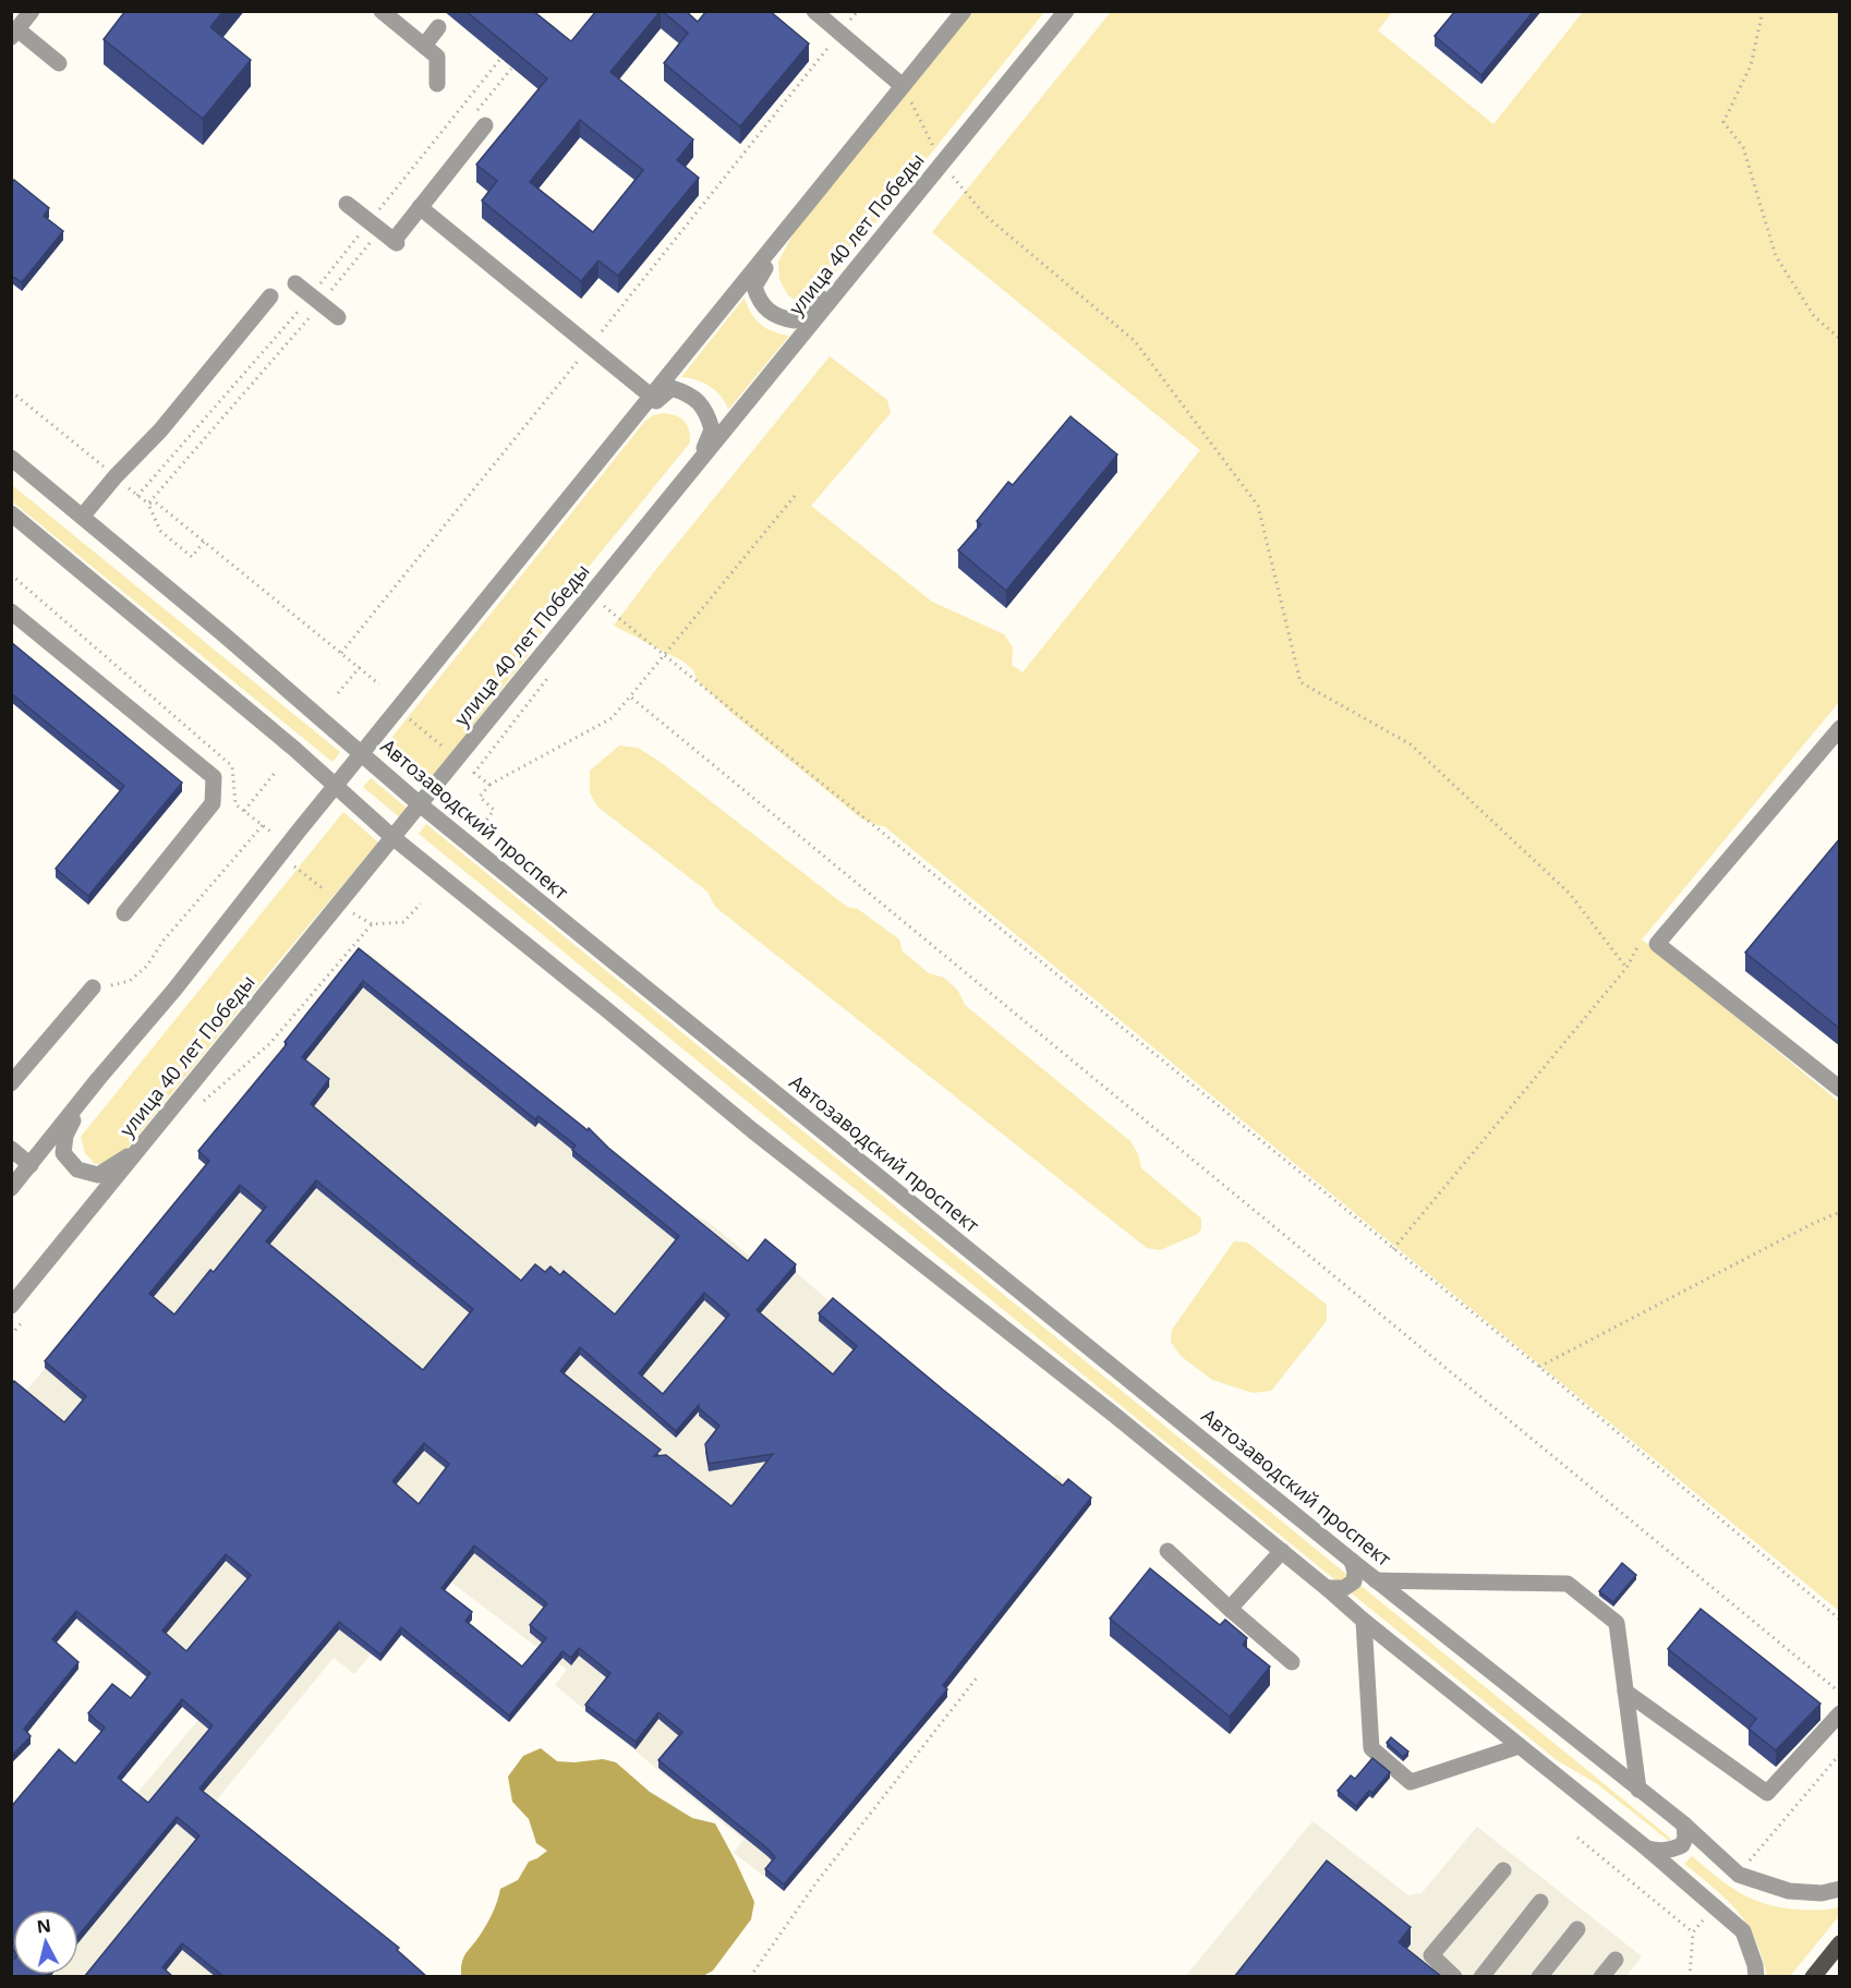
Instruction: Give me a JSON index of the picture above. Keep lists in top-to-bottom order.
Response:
{
  "streets": {
    "street": ["улица 40 лет Победы", "Автозаводский проспект"]
  },
  "crossings": [
    ["улица 40 лет Победы", "Автозаводский проспект"]
  ],
  "north": "top"
}
